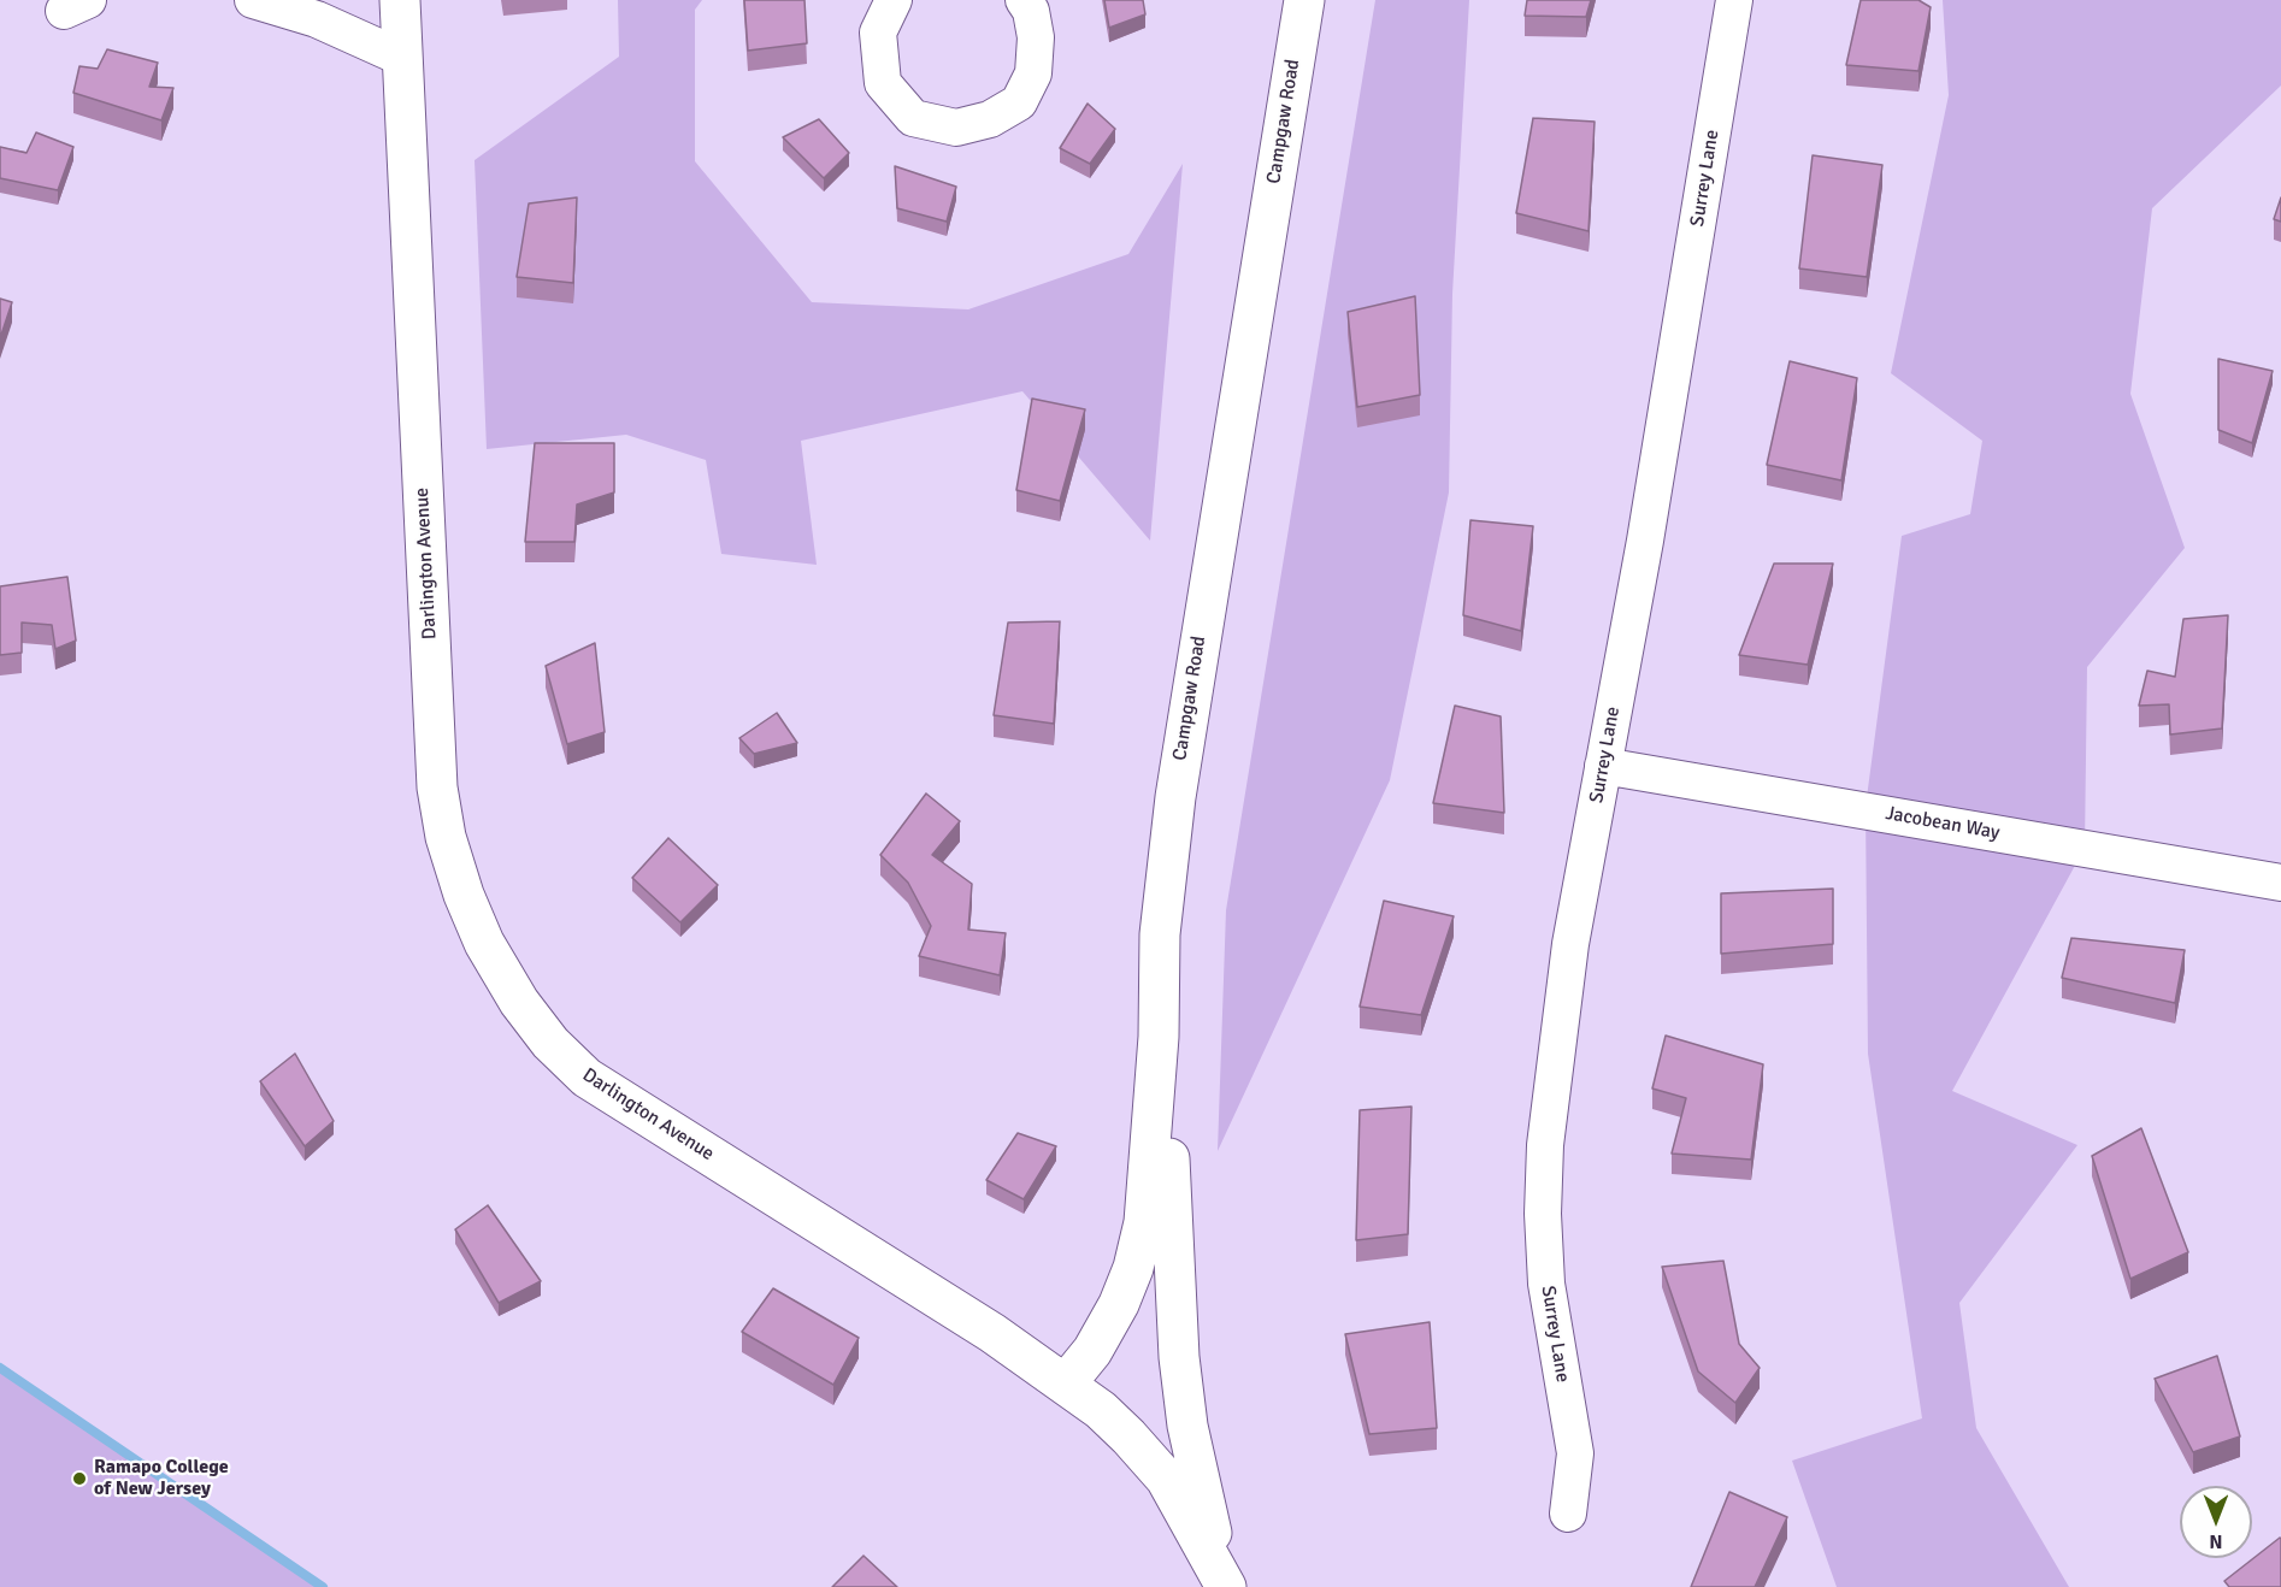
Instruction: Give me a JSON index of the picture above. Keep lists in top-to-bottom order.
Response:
{
  "streets": {
    "main road": ["Campgaw Road", "Darlington Avenue"],
    "street": ["Surrey Lane", "Jacobean Way"]
  },
  "crossings": [
    ["Campgaw Road", "Darlington Avenue"],
    ["Surrey Lane", "Jacobean Way"]
  ],
  "places": ["Ramapo College of New Jersey"],
  "north": "bottom"
}
